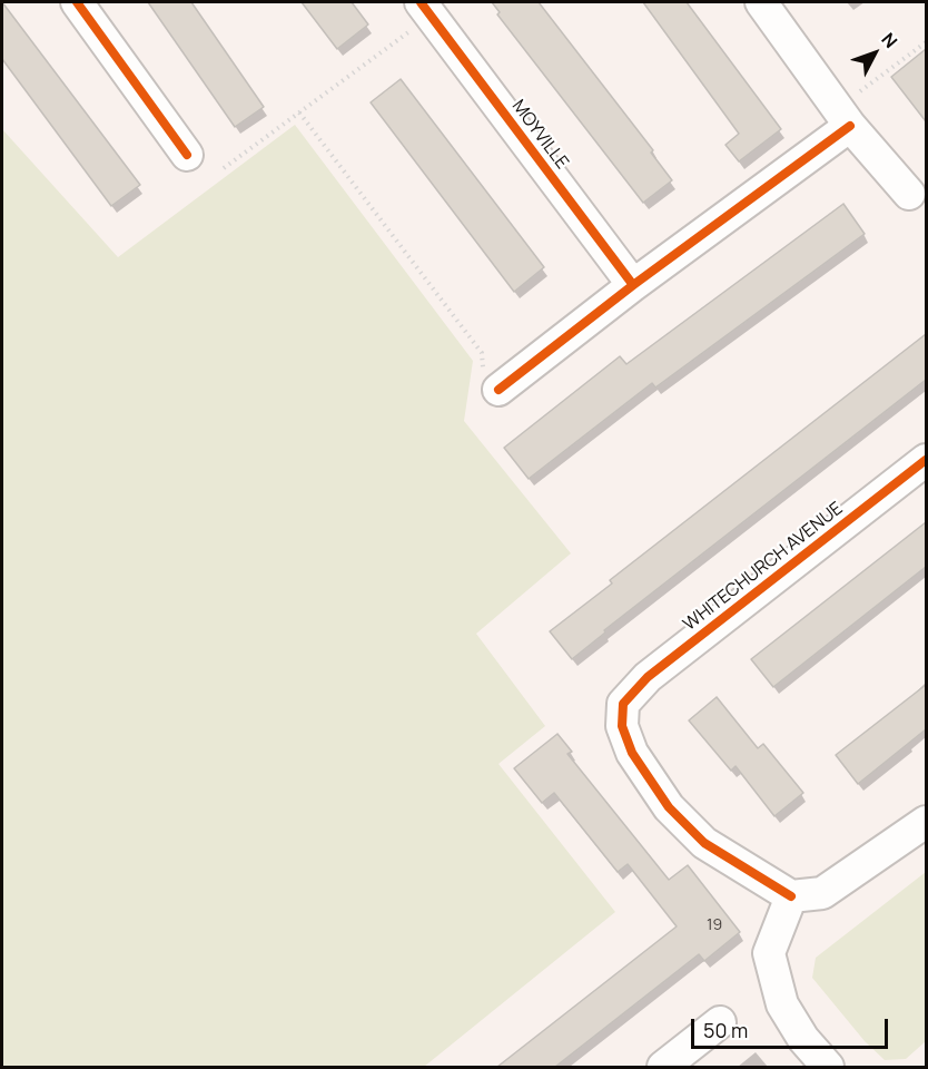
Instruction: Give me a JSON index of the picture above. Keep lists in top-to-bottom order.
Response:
{
  "streets": {
    "street": ["MOYVILLE", "WHITECHURCH AVENUE"]
  },
  "house_numbers": ["19"],
  "scale_bar": "50 m",
  "north": "top right"
}
